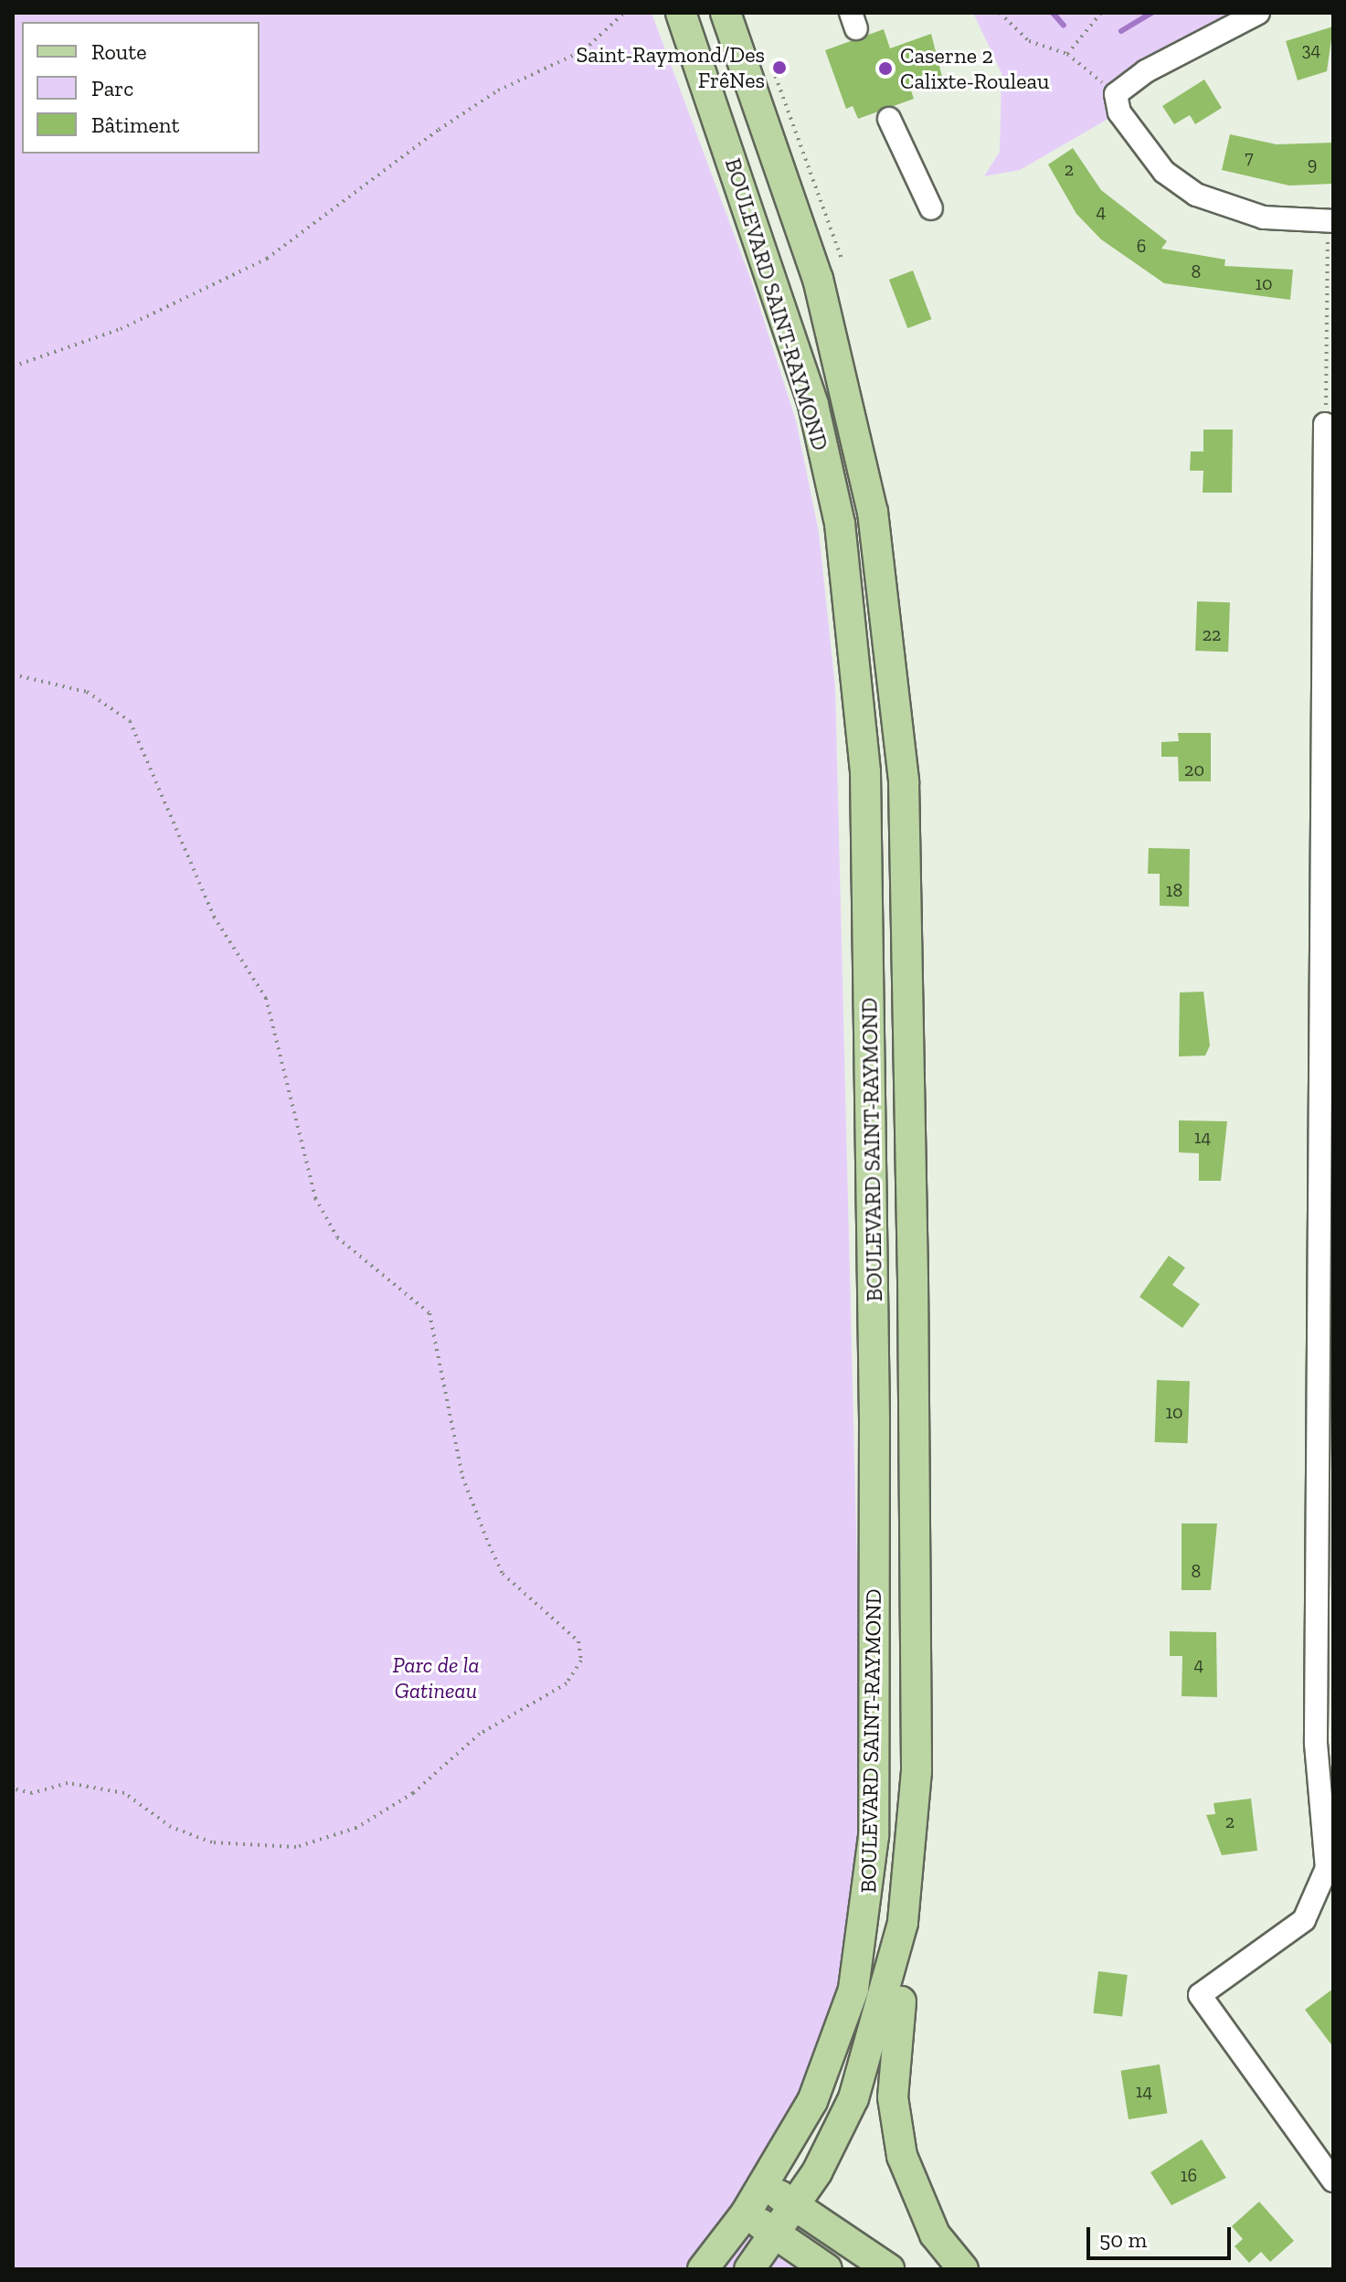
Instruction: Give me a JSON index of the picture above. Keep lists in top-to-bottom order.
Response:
{
  "streets": {
    "main road": ["BOULEVARD SAINT-RAYMOND"]
  },
  "parks": ["Parc de la Gatineau"],
  "places": ["Saint-Raymond/Des FrêNes", "Caserne 2 Calixte-Rouleau"],
  "house_numbers": [
    "34",
    "7",
    "9",
    "2",
    "4",
    "6",
    "8",
    "10",
    "22",
    "20",
    "18",
    "14",
    "10",
    "8",
    "4",
    "2",
    "14",
    "16"
  ],
  "legend": ["Route", "Parc", "Bâtiment"],
  "scale_bar": "50 m"
}
